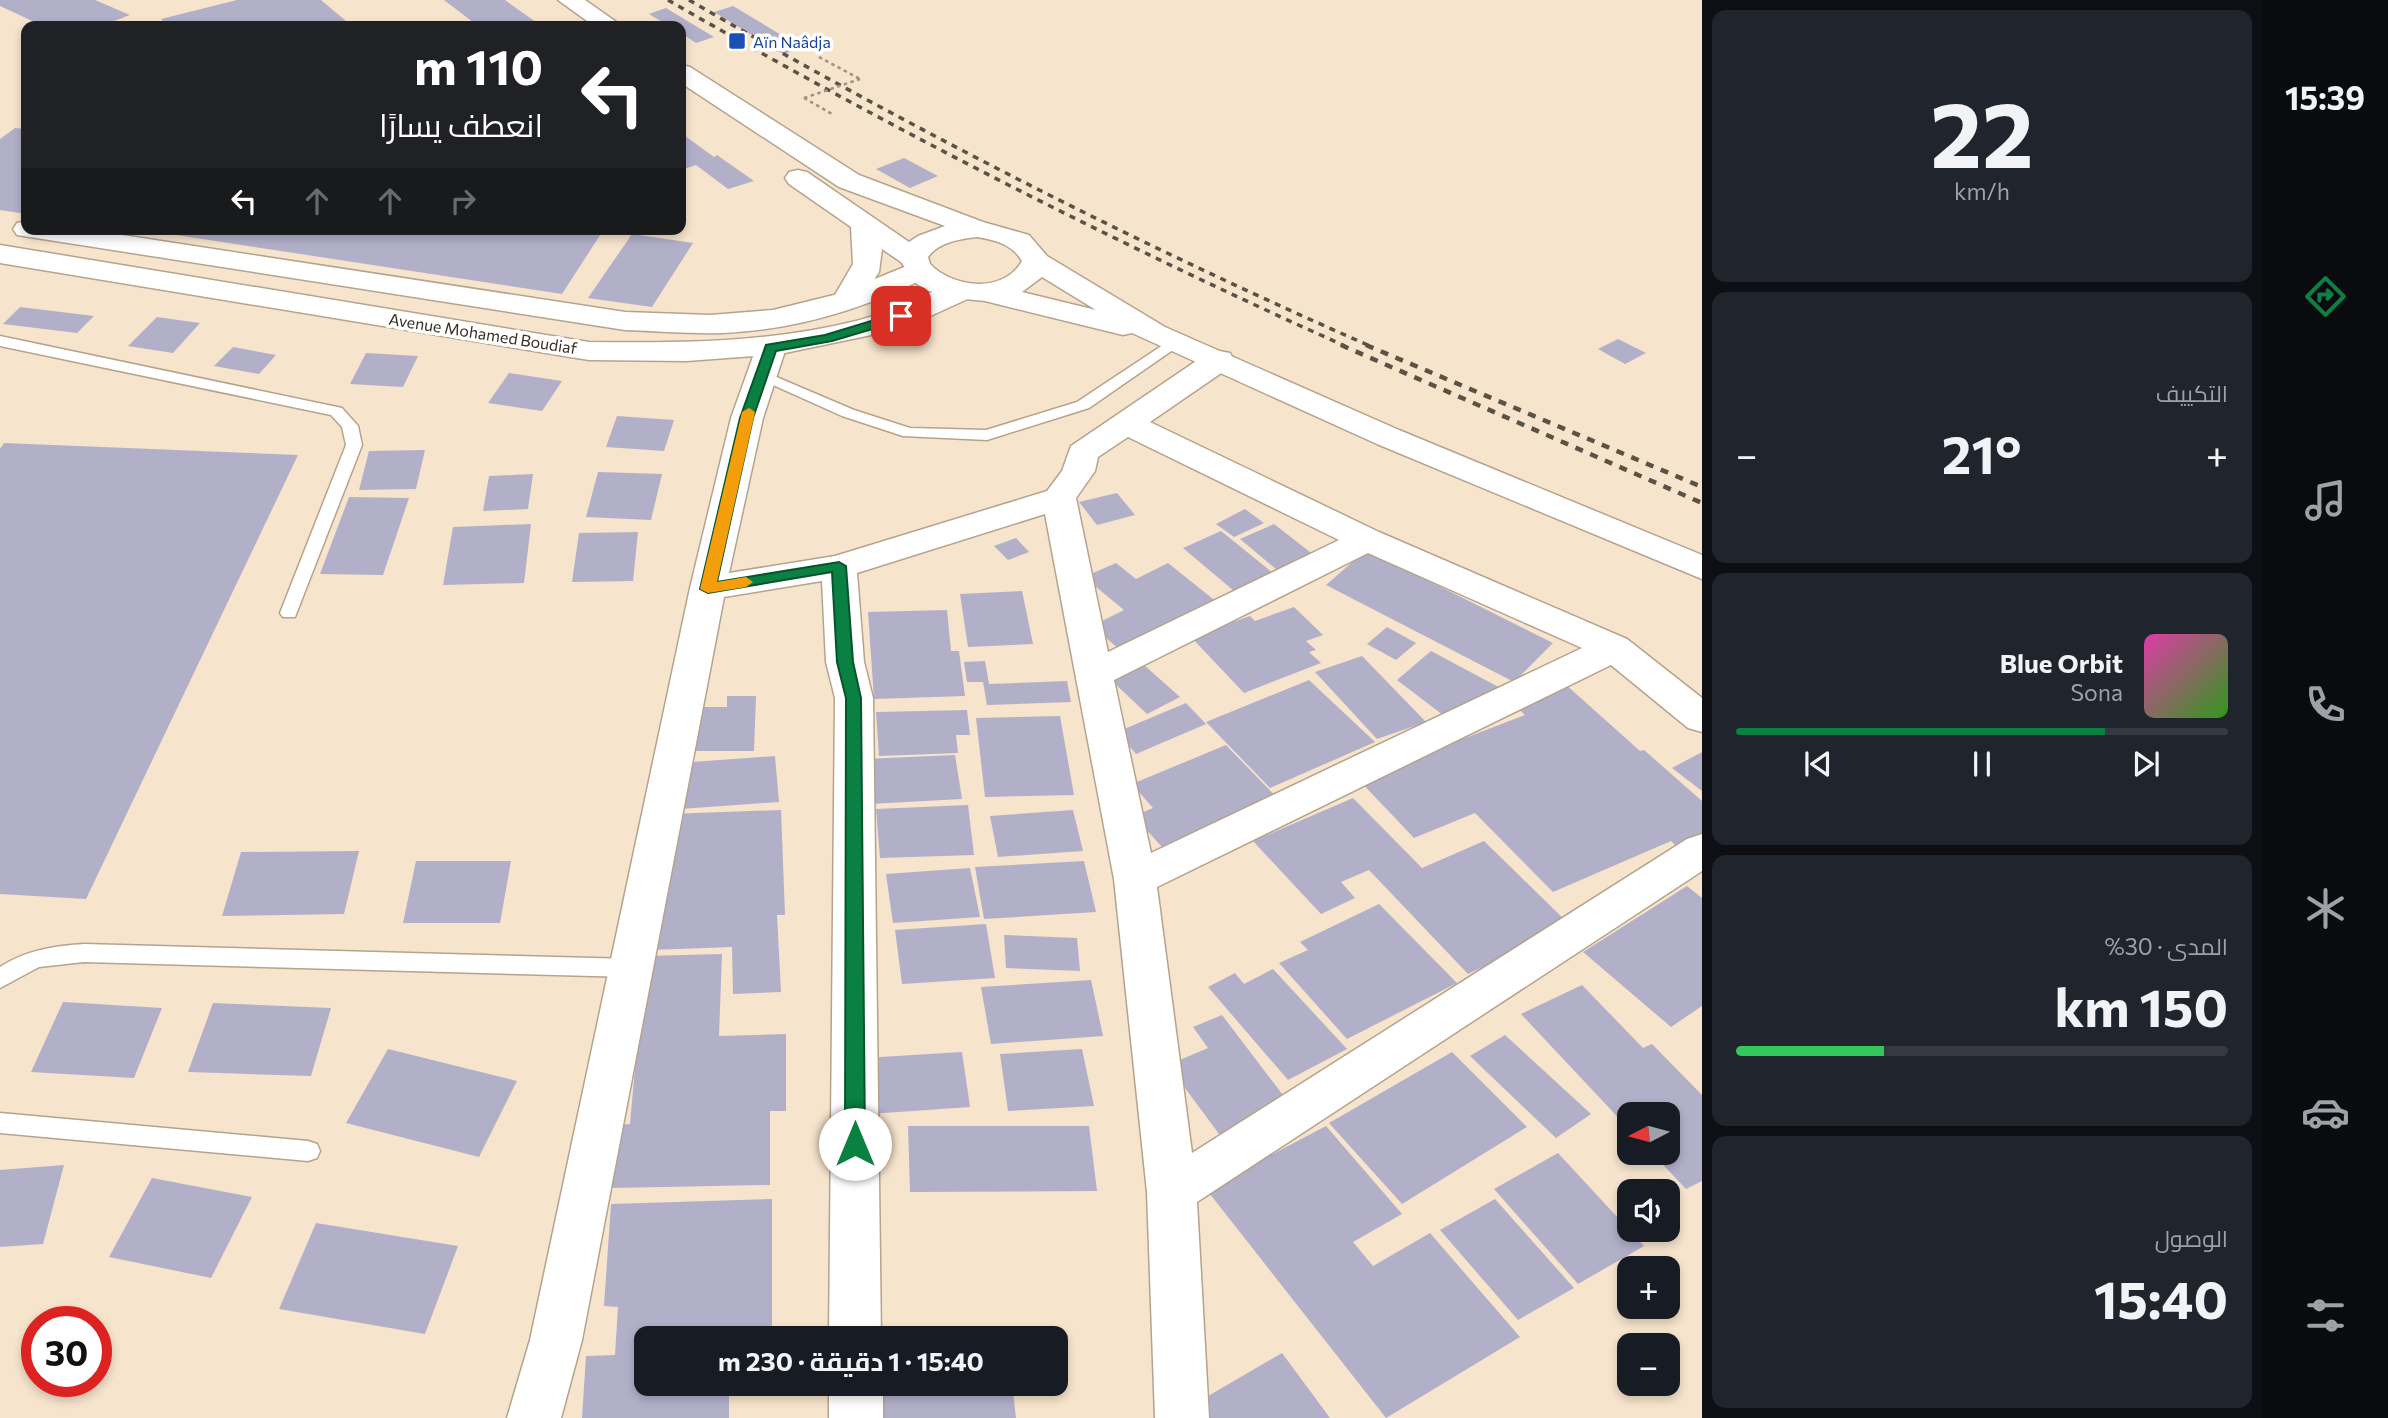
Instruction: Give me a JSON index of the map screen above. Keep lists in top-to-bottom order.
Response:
{
  "streets": {
    "street": ["Avenue Mohamed Boudiaf"]
  },
  "places": {
    "transit": ["Aïn Naâdja"]
  },
  "north": "left",
  "page": {
    "tabs": "15:39",
    "tile": [
      ["22", "km/h"],
      "التكييف",
      ["المدى · 30%", "150 km"],
      ["الوصول", "15:40"]
    ],
    "turn": ["110 m", "انعطف يسارًا"],
    "heat": ["−", "21°", "+"],
    "song": ["Blue Orbit", "Sona"],
    "map_buttons": ["+", "−"],
    "limit": "30",
    "trip": "15:40 · 1 دقيقة · 230 m"
  }
}
